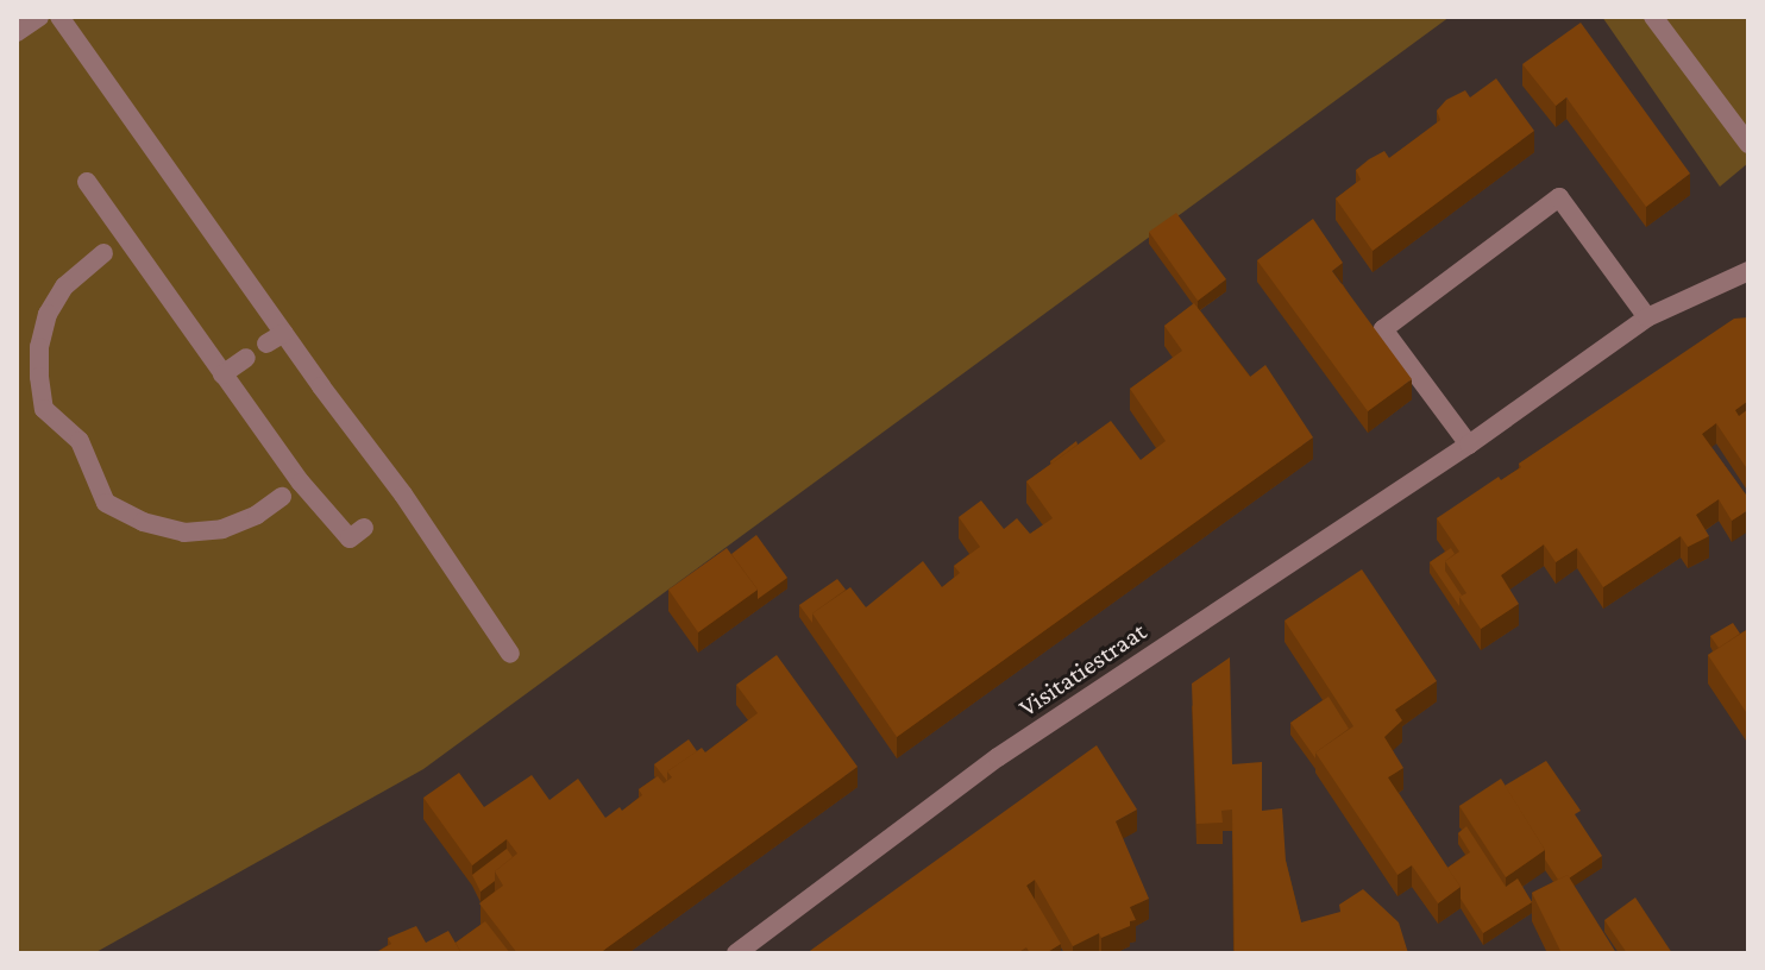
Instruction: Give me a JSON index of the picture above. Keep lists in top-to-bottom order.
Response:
{
  "streets": {
    "street": ["Visitatiestraat"]
  }
}
